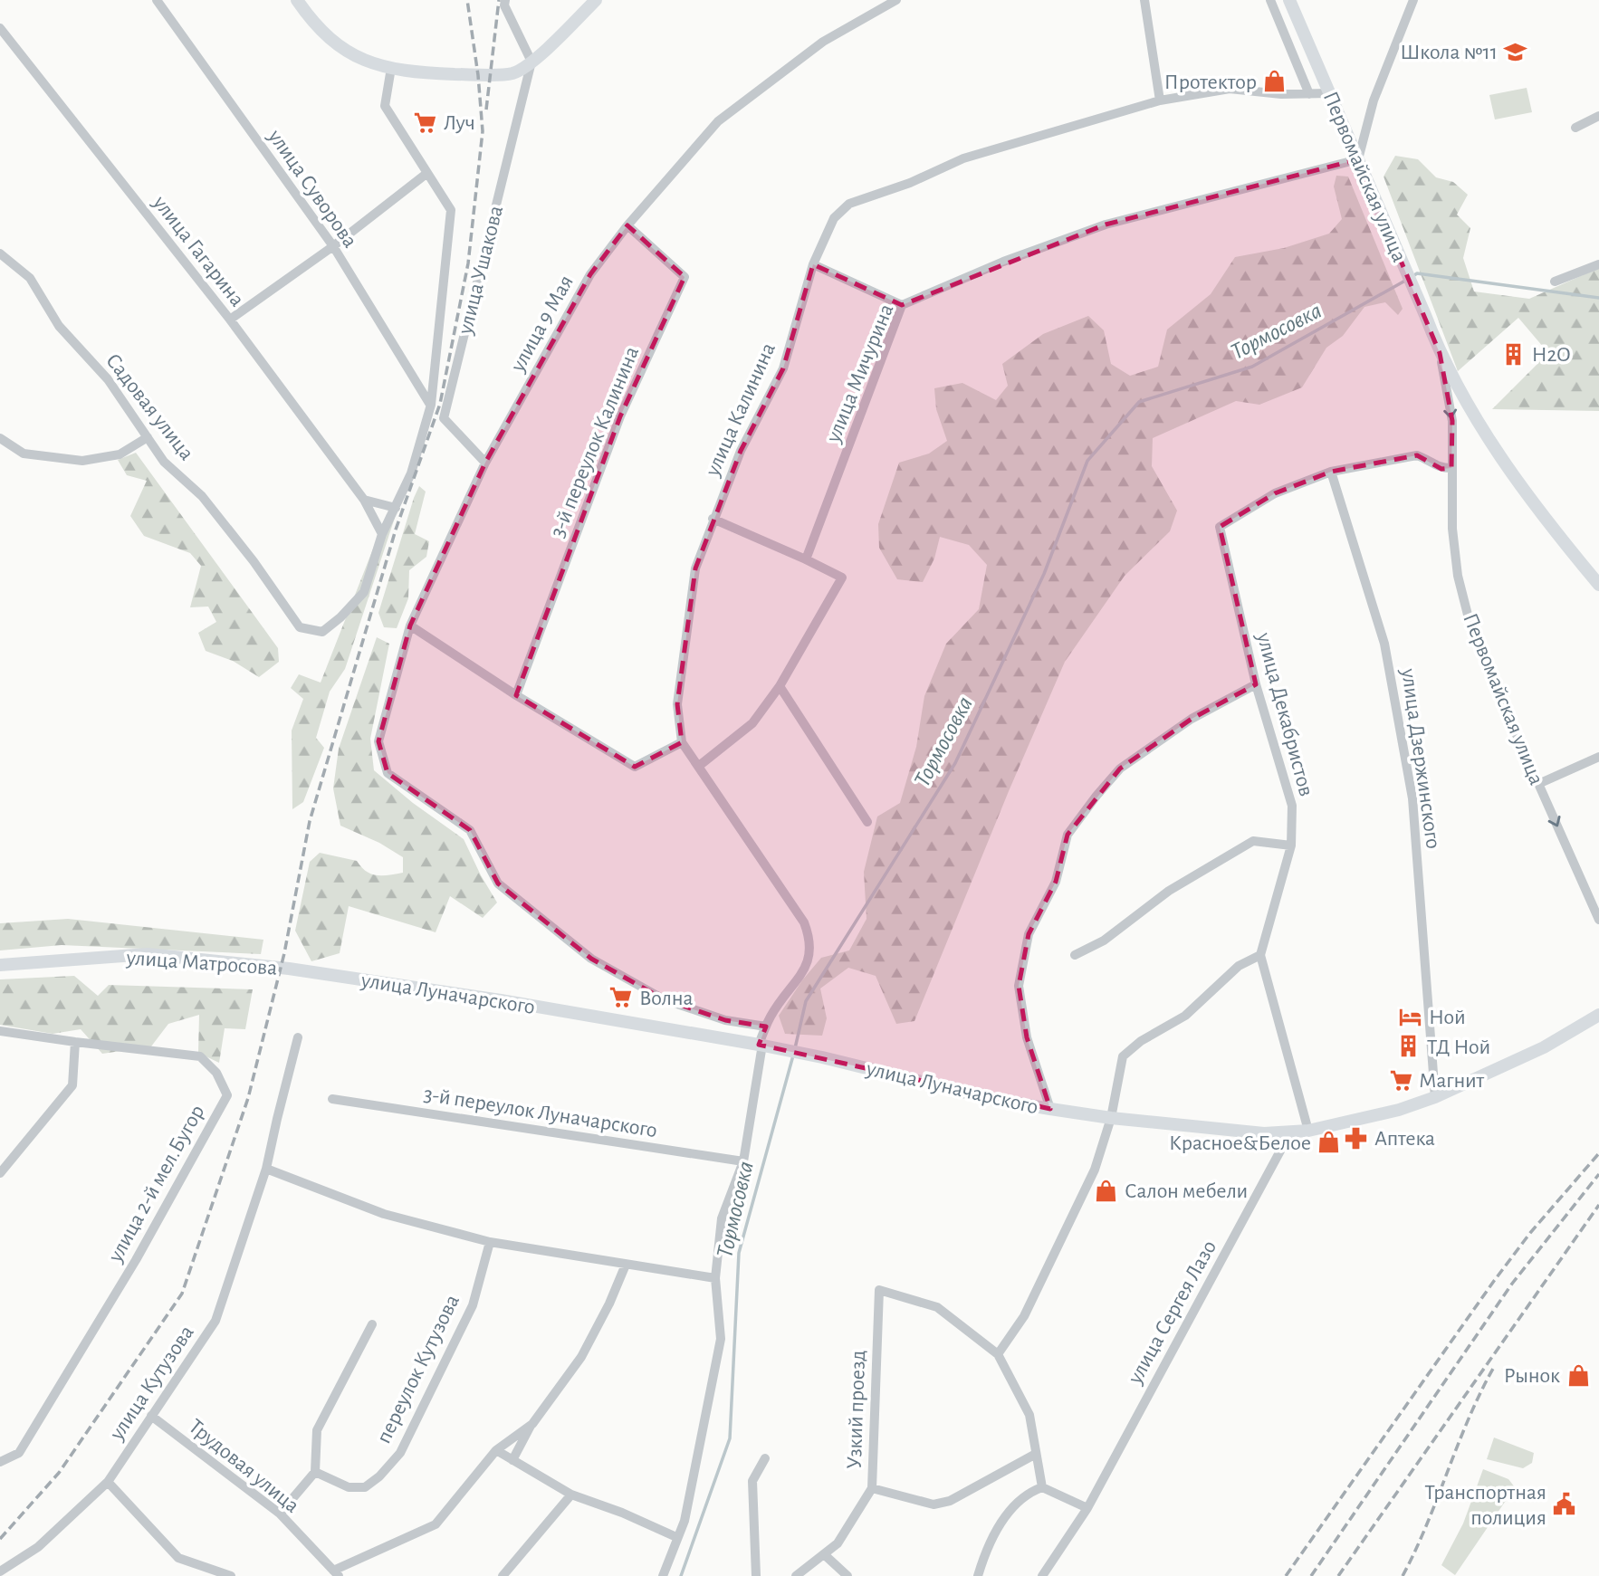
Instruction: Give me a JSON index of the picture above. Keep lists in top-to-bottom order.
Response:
{
  "streets": {
    "main road": ["Первомайская улица", "улица Матросова", "улица Луначарского"],
    "street": [
      "улица Суворова",
      "улица Гагарина",
      "улица Ушакова",
      "улица 9 Мая",
      "улица Мичурина",
      "Садовая улица",
      "улица Калинина",
      "3-й переулок Калинина",
      "улица Декабристов",
      "улица Дзержинского",
      "3-й переулок Луначарского",
      "улица 2-й мел.Бугор",
      "улица Сергея Лазо",
      "переулок Кутузова",
      "улица Кутузова",
      "Узкий проезд",
      "Трудовая улица"
    ]
  },
  "crossings": [
    ["Первомайская улица", "улица Мичурина"],
    ["Первомайская улица", "улица Калинина"],
    ["улица Гагарина", "Садовая улица"],
    ["улица Ушакова", "улица 9 Мая"],
    ["улица 9 Мая", "улица Калинина"],
    ["улица 9 Мая", "3-й переулок Калинина"],
    ["улица Калинина", "улица Луначарского"],
    ["улица Калинина", "3-й переулок Луначарского"],
    ["улица Декабристов", "улица Дзержинского"],
    ["улица Дзержинского", "улица Луначарского"],
    ["улица Матросова", "улица Луначарского"],
    ["улица Луначарского", "улица Сергея Лазо"],
    ["улица Кутузова", "Трудовая улица"]
  ],
  "water": ["Тормосовка"],
  "places": {
    "school or university": ["Школа №11"],
    "shop": [
      "Протектор",
      "Красное&Белое",
      "Салон мебели",
      "Рынок"
    ],
    "supermarket": ["Луч", "Волна", "Магнит"],
    "building": ["H2O", "ТД Ной"],
    "hotel": ["Ной"],
    "pharmacy": ["Аптека"],
    "public building": ["Транспортная полиция"]
  }
}
